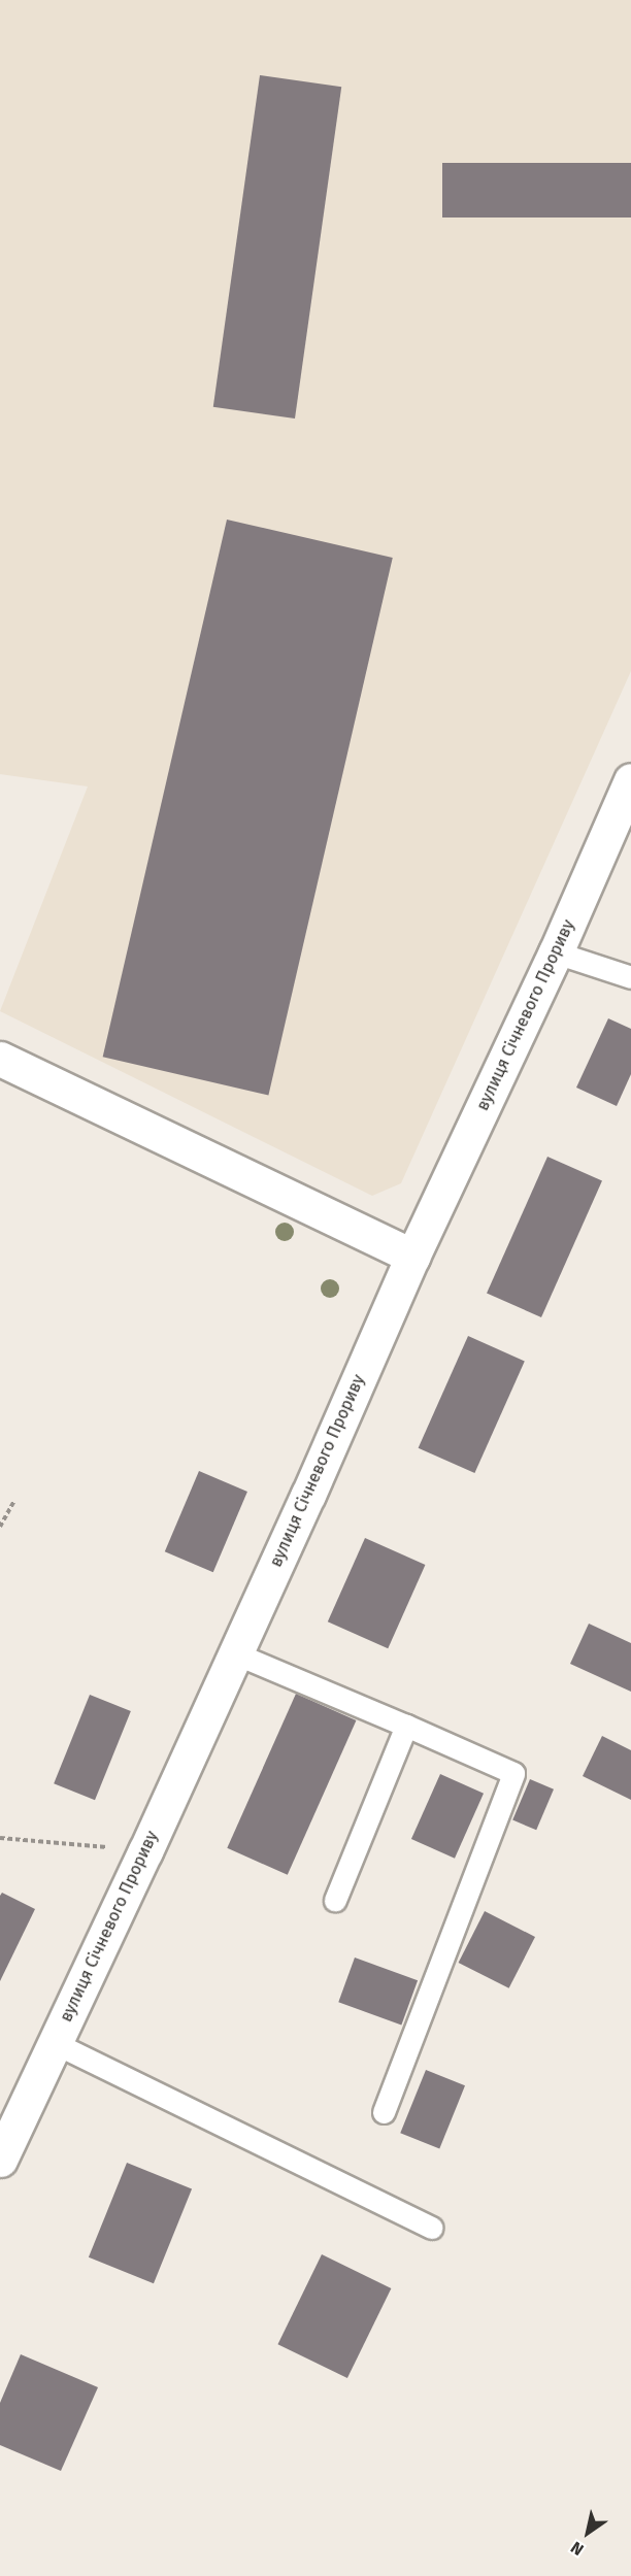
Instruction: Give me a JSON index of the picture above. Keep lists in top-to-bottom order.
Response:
{
  "streets": {
    "street": ["вулиця Січневого Прориву"]
  },
  "north": "bottom left"
}
